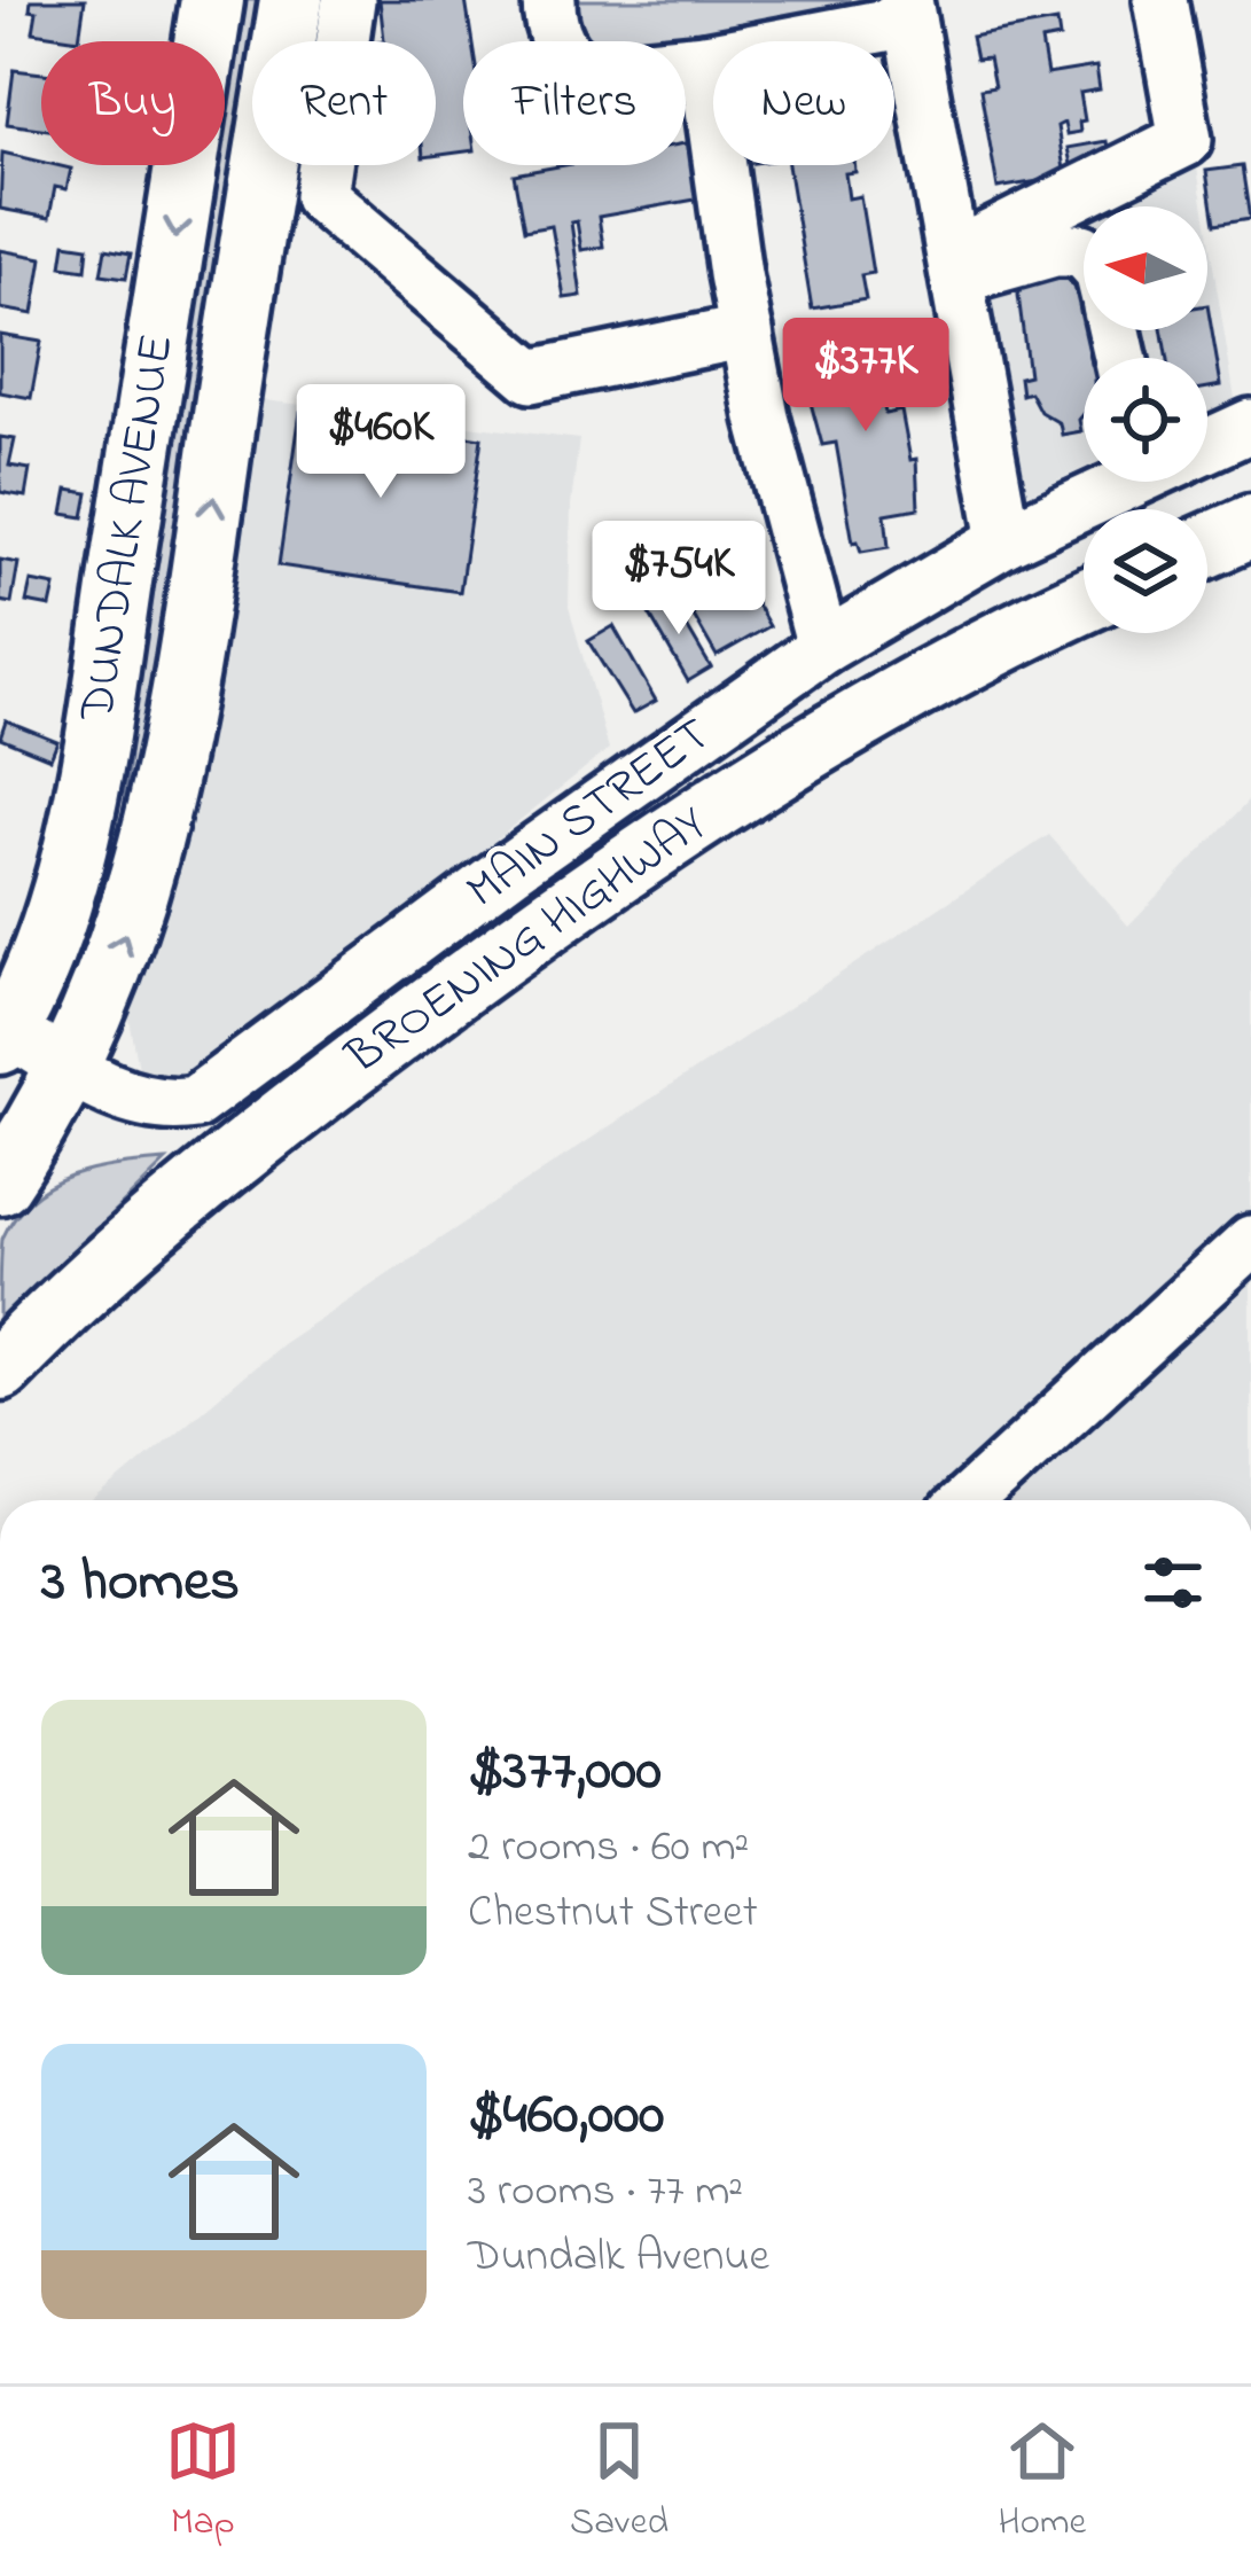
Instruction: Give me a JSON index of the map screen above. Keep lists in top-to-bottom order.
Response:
{
  "streets": {
    "main road": ["DUNDALK AVENUE", "BROENING HIGHWAY"],
    "street": ["MAIN STREET"]
  },
  "crossings": [
    ["DUNDALK AVENUE", "MAIN STREET"]
  ],
  "north": "left",
  "page": {
    "chip": [
      "Buy",
      "Rent",
      "Filters",
      "New"
    ],
    "price": ["$377K", "$460K", "$754K"],
    "heading": "3 homes",
    "list": [
      {
        "name": "$377,000",
        "note": "2 rooms · 60 m² · Chestnut Street"
      },
      {
        "name": "$460,000",
        "note": "3 rooms · 77 m² · Dundalk Avenue"
      }
    ],
    "tabs": ["Map", "Saved", "Home"]
  }
}
